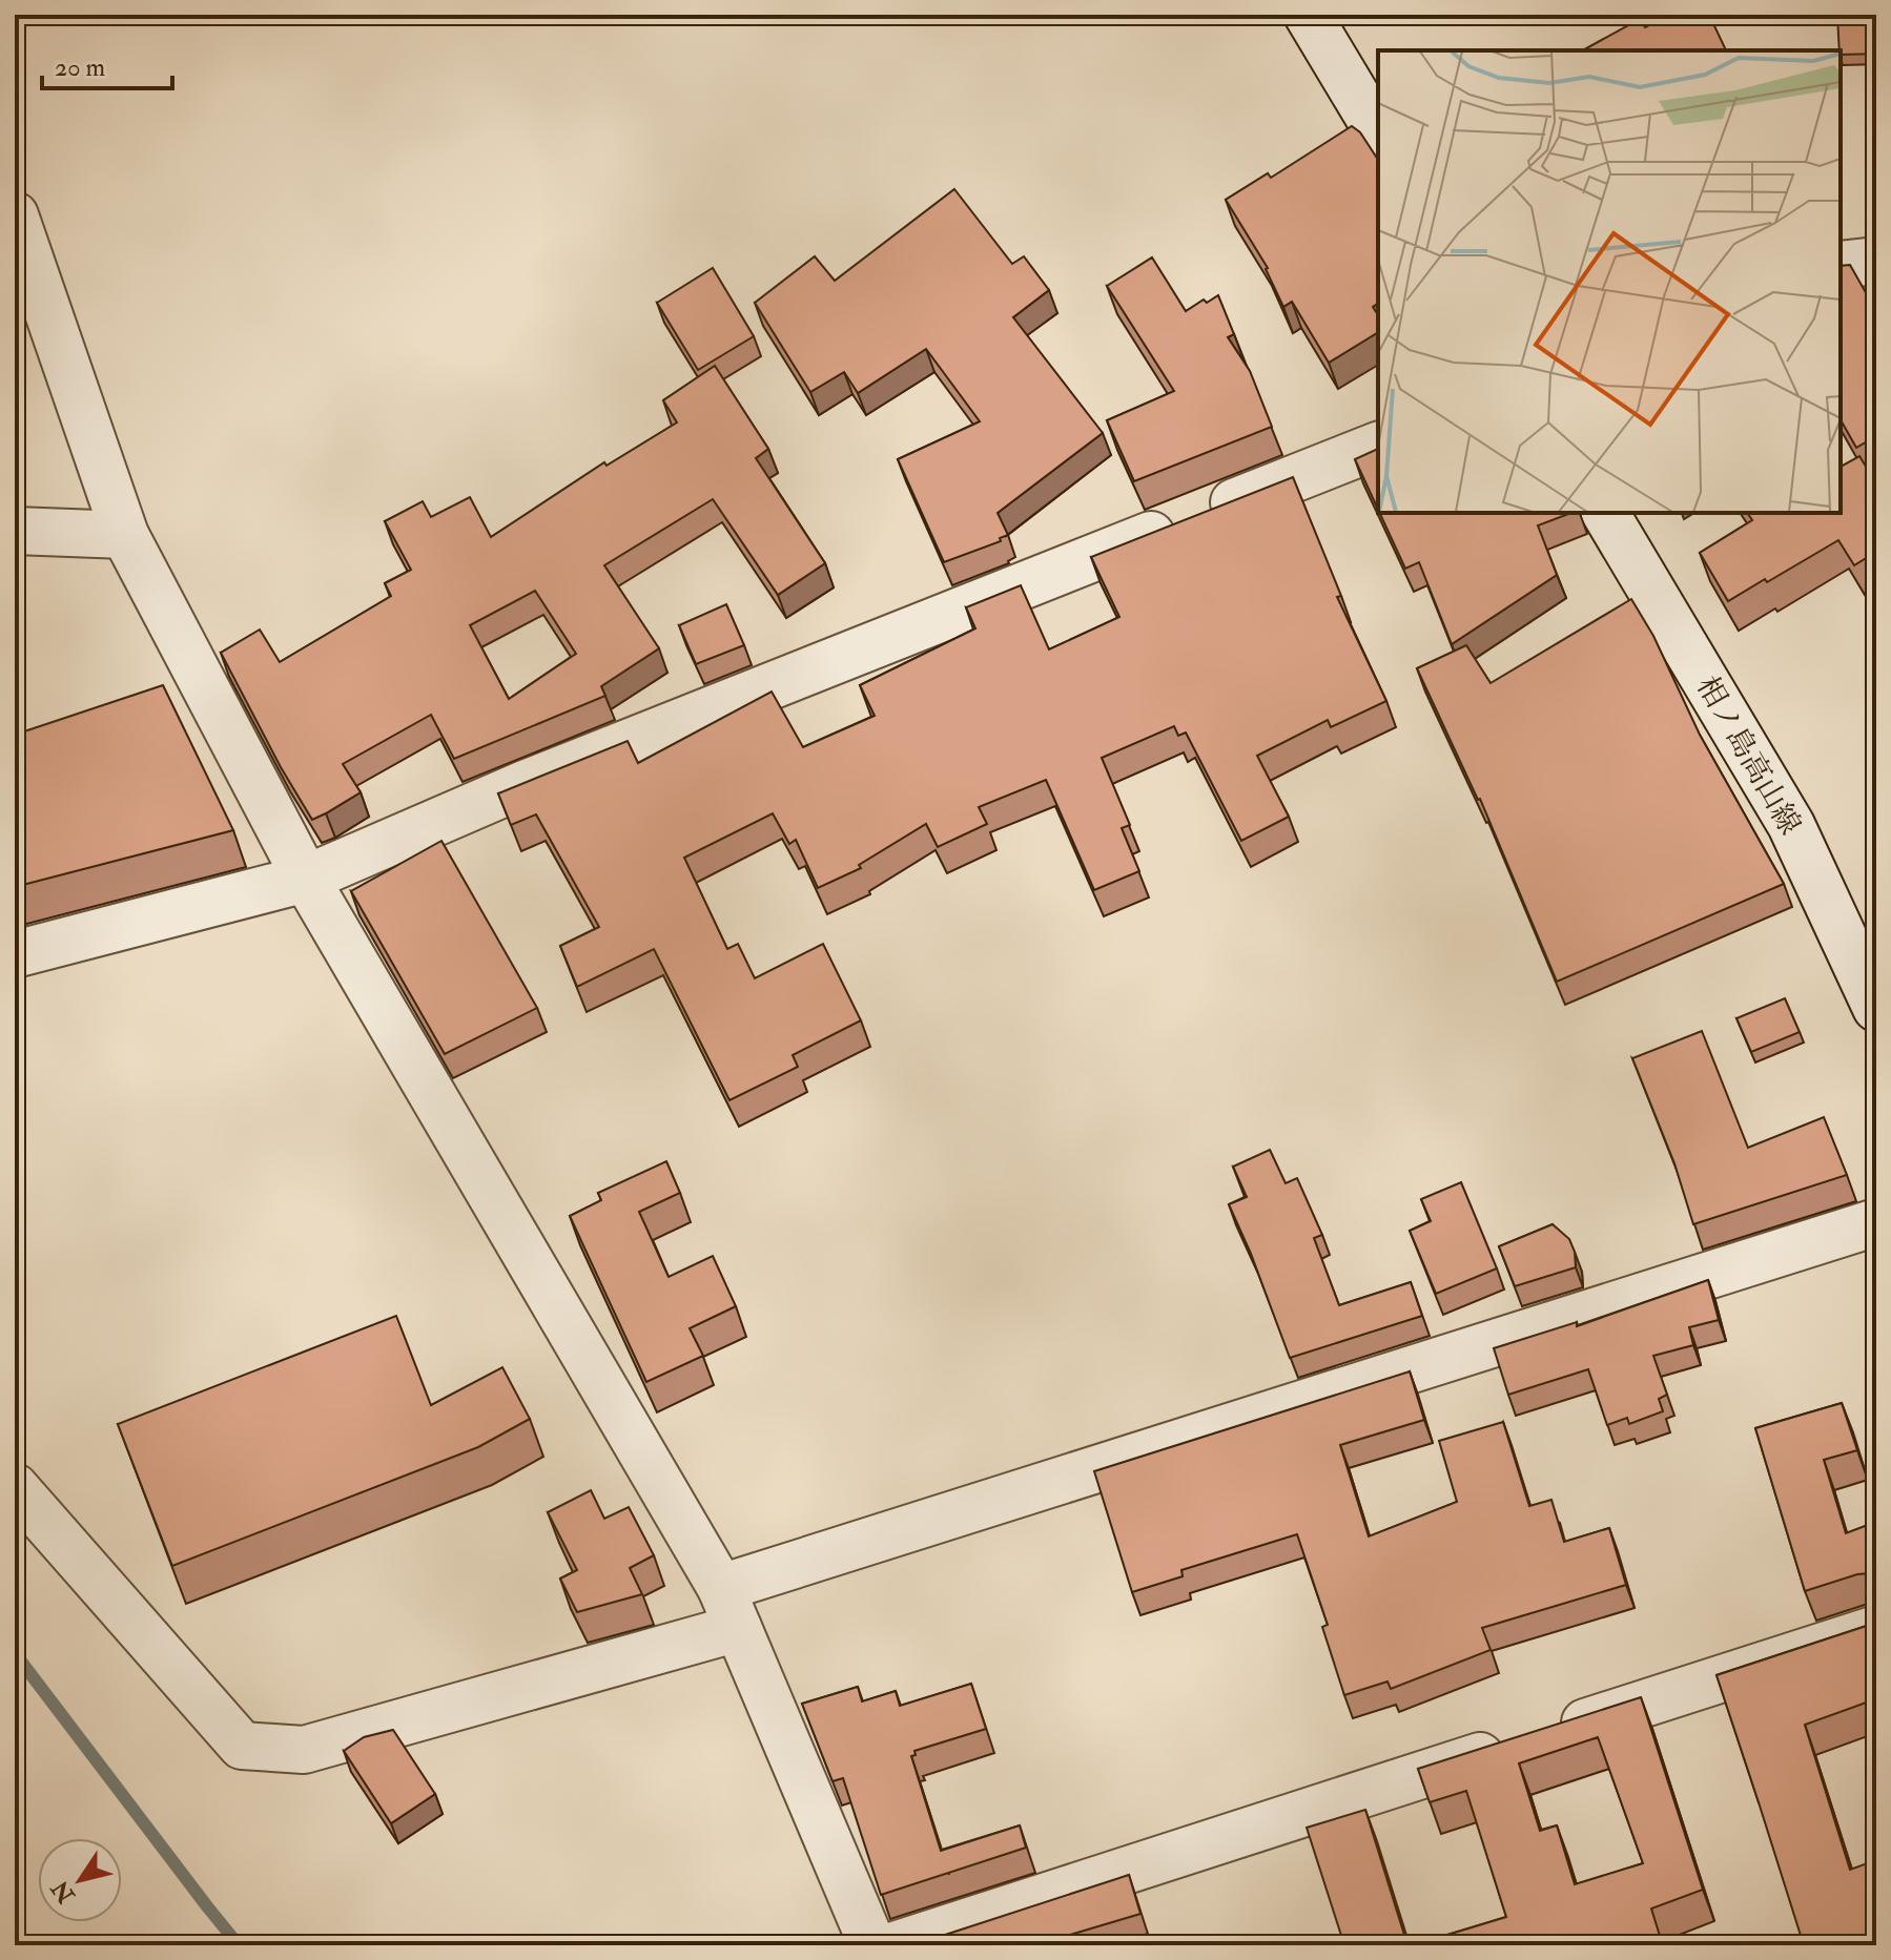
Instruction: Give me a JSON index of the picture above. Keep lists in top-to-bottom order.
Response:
{
  "streets": {
    "street": ["相ノ島高山線"]
  },
  "scale_bar": "20 m",
  "north": "bottom left"
}
